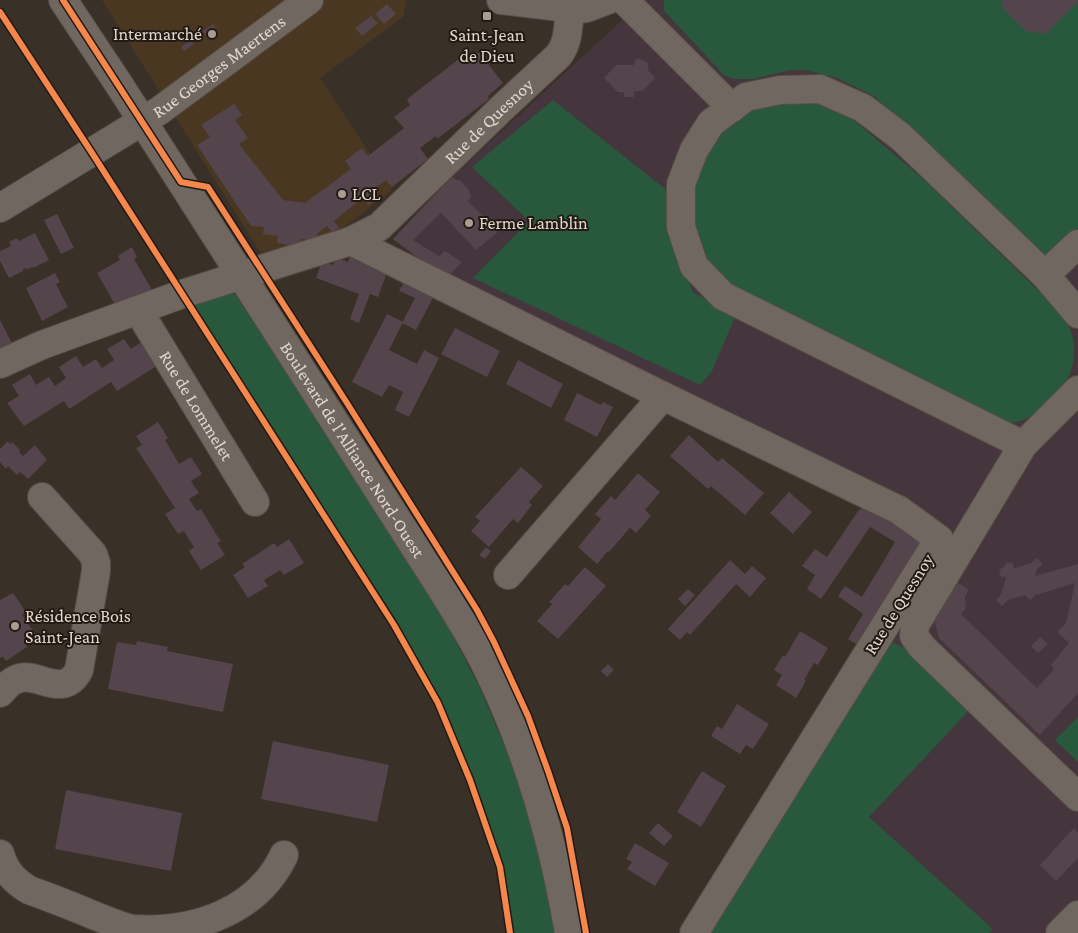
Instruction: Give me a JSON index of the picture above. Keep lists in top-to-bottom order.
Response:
{
  "streets": {
    "street": [
      "Rue Georges Maertens",
      "Rue de Quesnoy",
      "Rue de Lommelet",
      "Boulevard de l'Alliance Nord-Ouest"
    ]
  },
  "crossings": [
    ["Rue Georges Maertens", "Boulevard de l'Alliance Nord-Ouest"],
    ["Rue de Quesnoy", "Boulevard de l'Alliance Nord-Ouest"]
  ],
  "places": {
    "transit": ["Saint-Jean de Dieu"],
    "other": [
      "Intermarché",
      "LCL",
      "Ferme Lamblin",
      "Résidence Bois Saint-Jean"
    ]
  }
}
